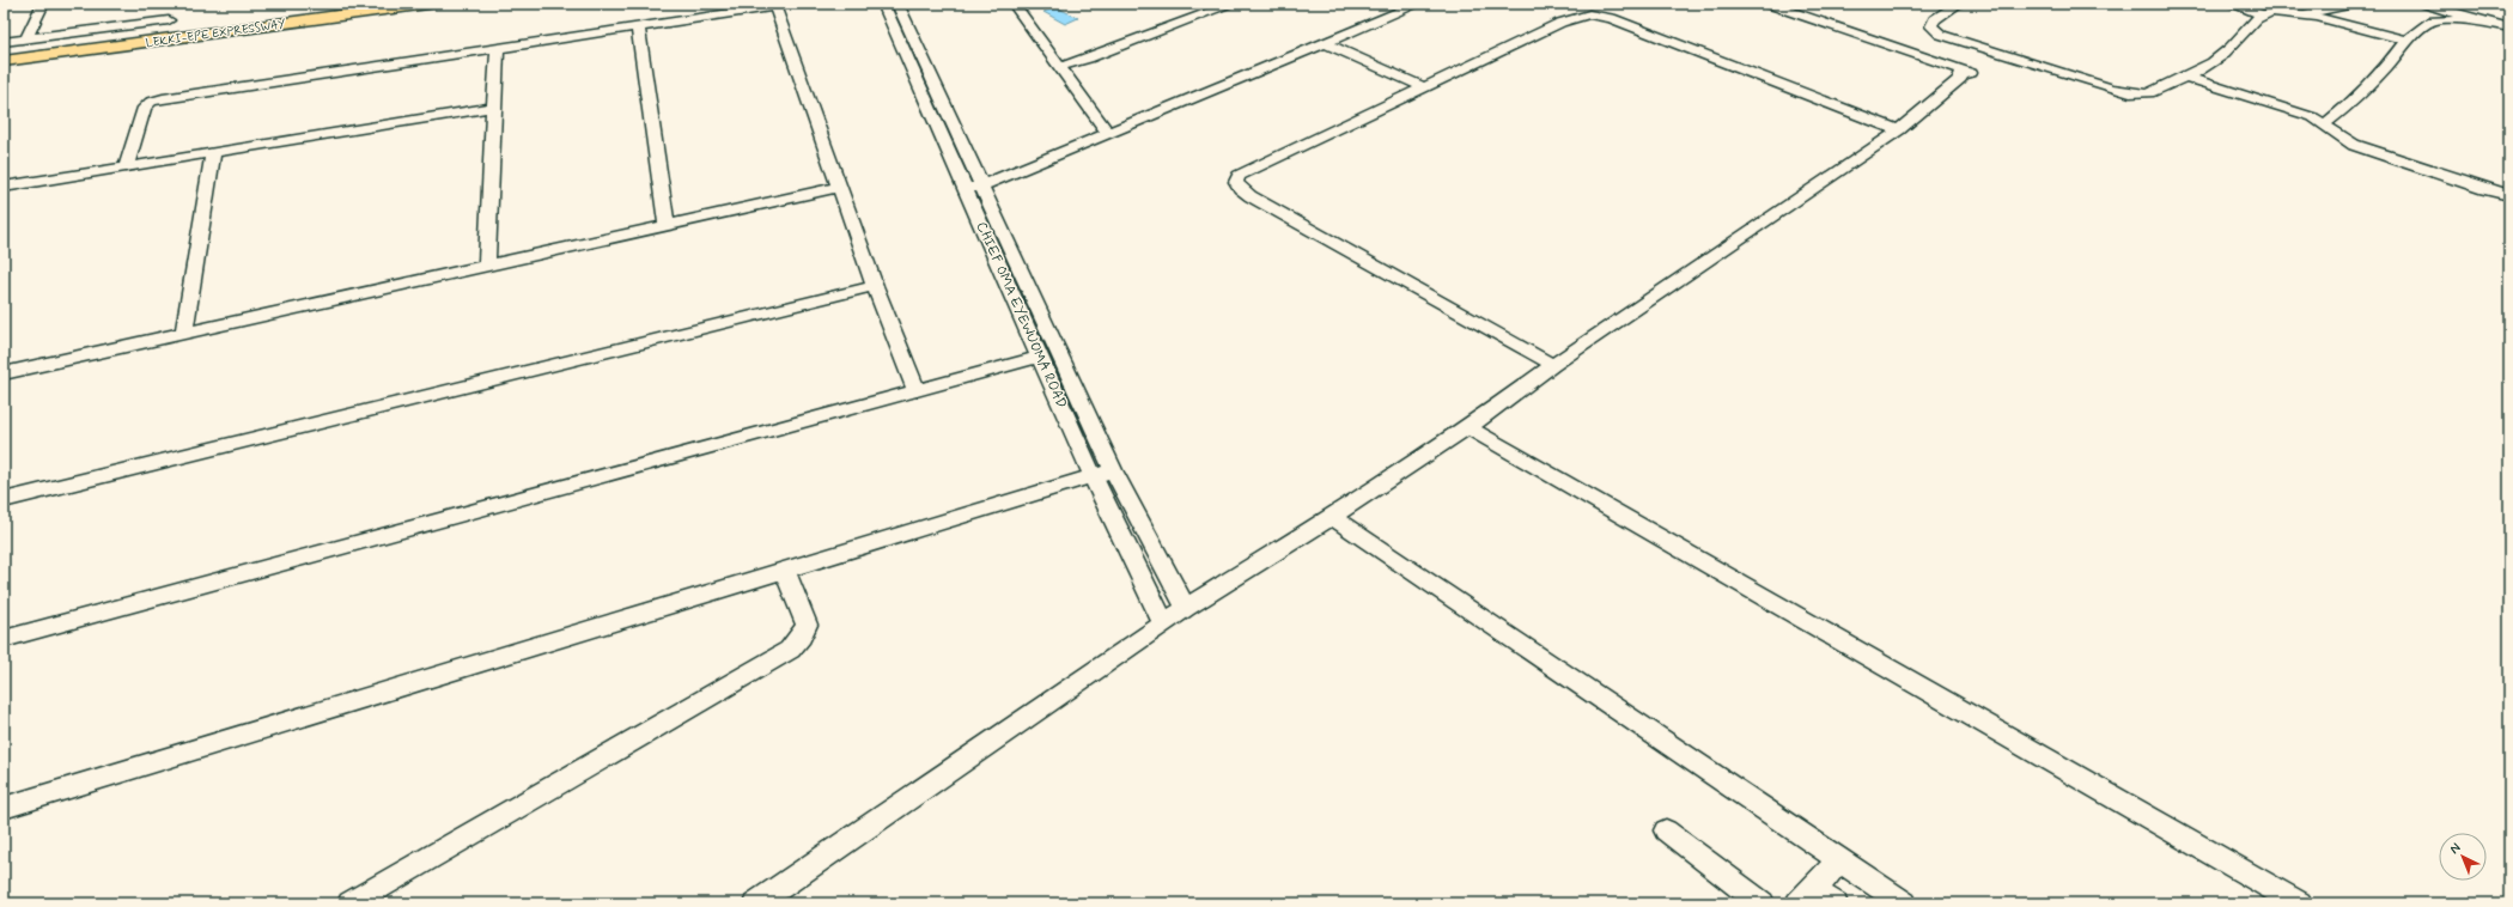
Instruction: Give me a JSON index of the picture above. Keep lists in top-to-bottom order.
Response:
{
  "streets": {
    "highway": ["LEKKI-EPE EXPRESSWAY"],
    "street": ["CHIEF OMA EYEWUOMA ROAD"]
  },
  "north": "top left"
}
